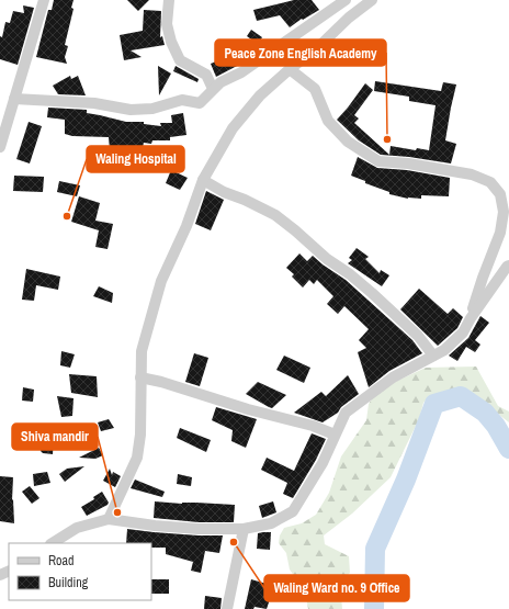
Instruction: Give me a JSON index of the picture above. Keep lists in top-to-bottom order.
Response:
{
  "places": [
    "Peace Zone English Academy",
    "Waling Hospital",
    "Shiva mandir",
    "Waling Ward no. 9 Office"
  ],
  "legend": ["Road", "Building"]
}
